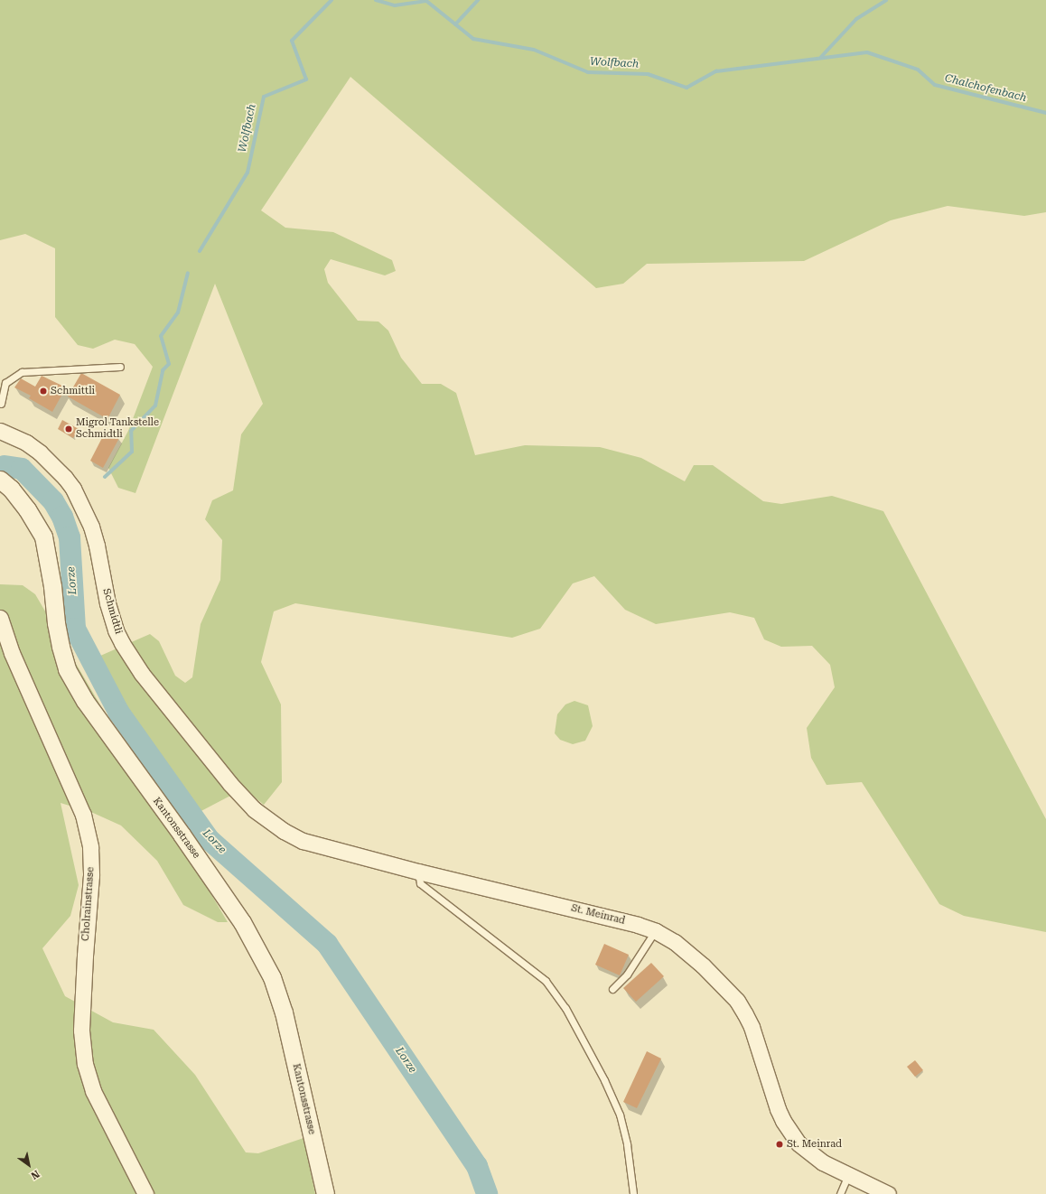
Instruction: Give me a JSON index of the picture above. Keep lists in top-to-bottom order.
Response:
{
  "streets": {
    "main road": ["Kantonsstrasse"],
    "street": ["Schmidtli", "Cholrainstrasse", "St. Meinrad"]
  },
  "crossings": [
    ["Schmidtli", "St. Meinrad"]
  ],
  "water": ["Wolfbach", "Chalchofenbach", "Lorze"],
  "places": ["Schmittli", "Migrol Tankstelle Schmidtli", "St. Meinrad"],
  "north": "bottom right"
}
